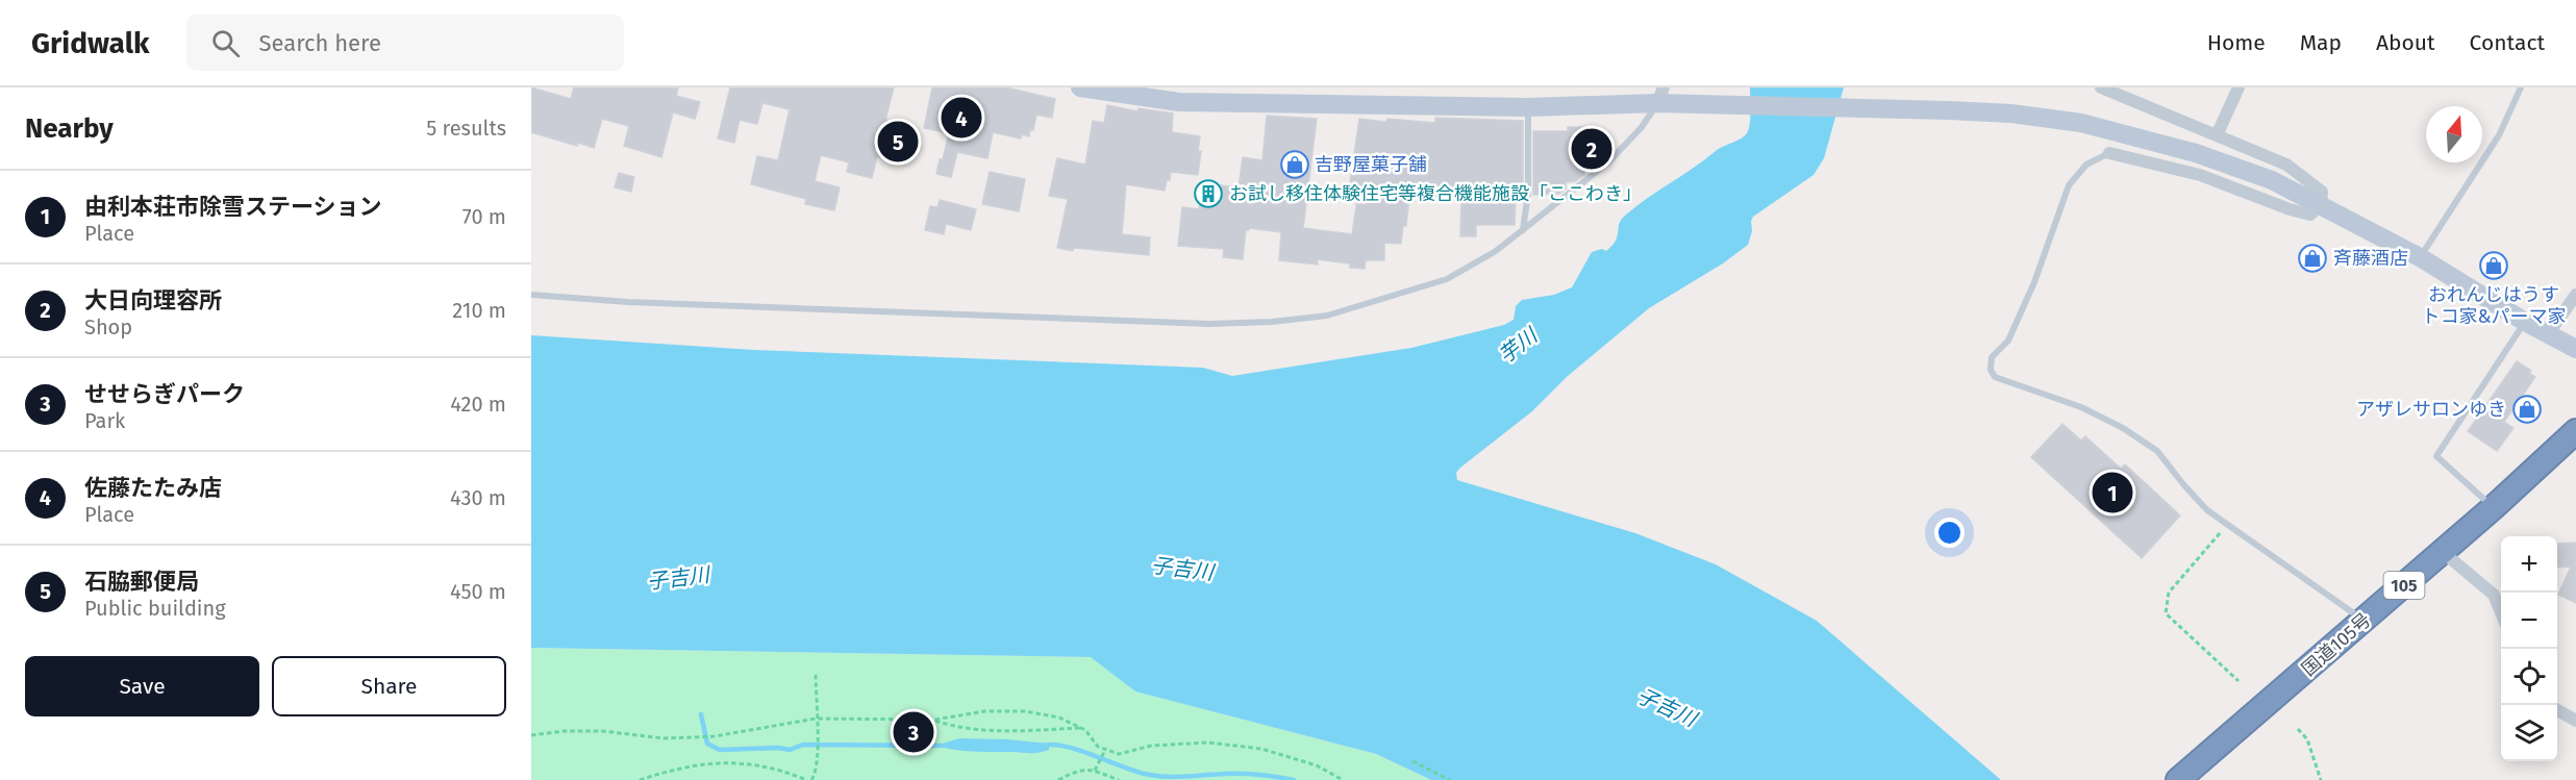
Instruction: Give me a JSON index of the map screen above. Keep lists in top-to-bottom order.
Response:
{
  "streets": {
    "highway": ["105", "国道105号"]
  },
  "water": ["芋川", "子吉川"],
  "places": {
    "shop": [
      "吉野屋菓子舗",
      "斉藤酒店",
      "おれんじはうす トコ家&パーマ家",
      "アザレサロンゆき"
    ],
    "building": ["お試し移住体験住宅等複合機能施設「ここわき」"]
  },
  "north": "top",
  "page": {
    "header": "Gridwalk",
    "search": "Search here",
    "nav": [
      "Home",
      "Map",
      "About",
      "Contact"
    ],
    "heading": ["Nearby", "5 results"],
    "pins": [
      "4",
      "5",
      "2",
      "1",
      "3"
    ],
    "list": [
      {
        "mark": "1",
        "name": "由利本荘市除雪ステーション",
        "note": "Place",
        "value": "70 m"
      },
      {
        "mark": "2",
        "name": "大日向理容所",
        "note": "Shop",
        "value": "210 m"
      },
      {
        "mark": "3",
        "name": "せせらぎパーク",
        "note": "Park",
        "value": "420 m"
      },
      {
        "mark": "4",
        "name": "佐藤たたみ店",
        "note": "Place",
        "value": "430 m"
      },
      {
        "mark": "5",
        "name": "石脇郵便局",
        "note": "Public building",
        "value": "450 m"
      }
    ],
    "map_buttons": ["+", "−"],
    "buttons": ["Save", "Share"]
  }
}
